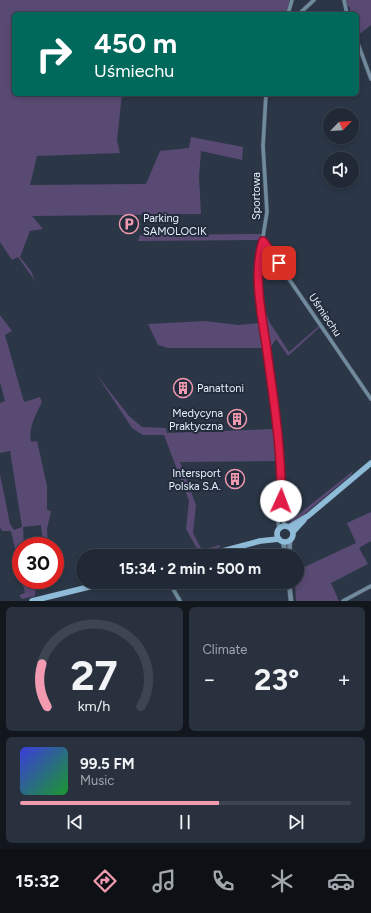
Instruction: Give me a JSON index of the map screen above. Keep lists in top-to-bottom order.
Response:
{
  "streets": {
    "street": ["Sportowa", "Uśmiechu"]
  },
  "crossings": [
    ["Sportowa", "Uśmiechu"]
  ],
  "places": {
    "parking": ["Parking SAMOLOCIK"],
    "building": ["Panattoni", "Medycyna Praktyczna", "Intersport Polska S.A."]
  },
  "north": "top right",
  "page": {
    "turn": ["450 m", "Uśmiechu"],
    "limit": "30",
    "trip": "15:34 · 2 min · 500 m",
    "tile": "Climate",
    "heat": ["−", "23°", "+"],
    "song": ["99.5 FM", "Music"],
    "tabs": "15:32",
    "gauge": ["27", "km/h"]
  }
}
